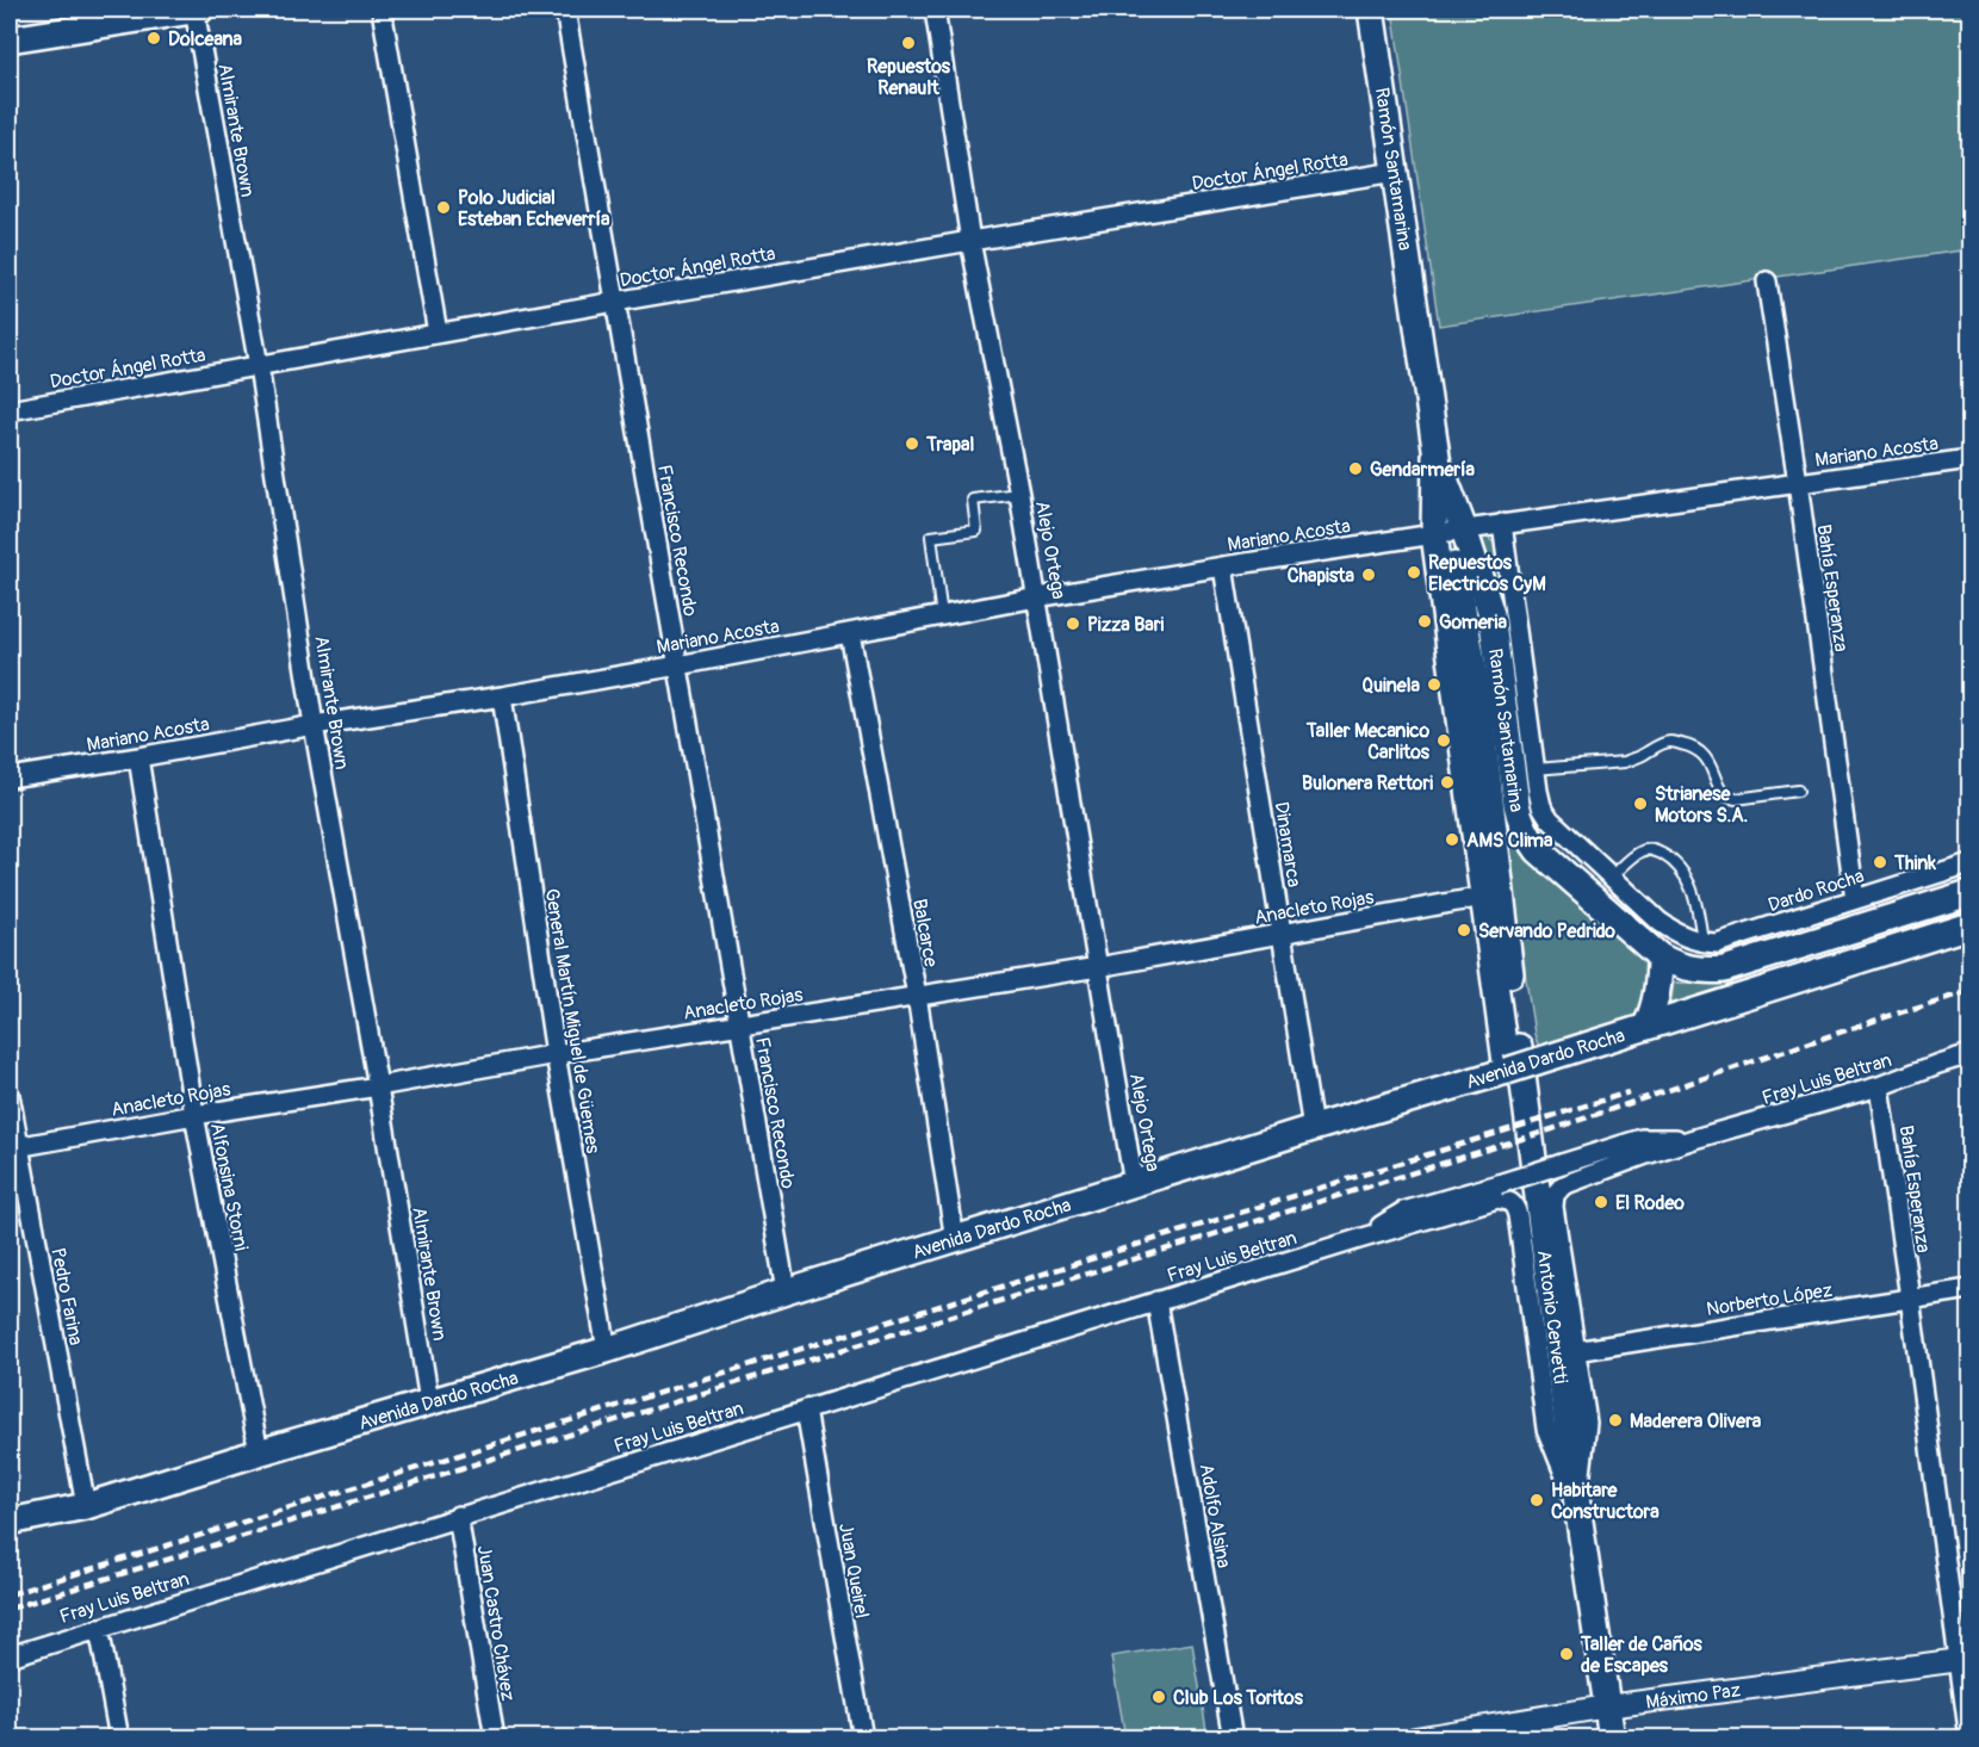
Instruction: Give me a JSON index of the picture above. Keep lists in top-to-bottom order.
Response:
{
  "streets": {
    "main road": ["Ramón Santamarina", "Avenida Dardo Rocha", "Antonio Cervetti"],
    "street": [
      "Almirante Brown",
      "Doctor Ángel Rotta",
      "Mariano Acosta",
      "Francisco Recondo",
      "Alejo Ortega",
      "Bahía Esperanza",
      "Dinamarca",
      "Dardo Rocha",
      "Anacleto Rojas",
      "Balcarce",
      "General Martín Miguel de Güemes",
      "Fray Luis Beltran",
      "Alfonsina Storni",
      "Pedro Farina",
      "Norberto López",
      "Adolfo Alsina",
      "Juan Queirel",
      "Juan Castro Chávez",
      "Máximo Paz"
    ]
  },
  "crossings": [
    ["Almirante Brown", "Doctor Ángel Rotta"],
    ["Almirante Brown", "Mariano Acosta"],
    ["Almirante Brown", "Anacleto Rojas"],
    ["Almirante Brown", "Avenida Dardo Rocha"],
    ["Ramón Santamarina", "Doctor Ángel Rotta"],
    ["Ramón Santamarina", "Mariano Acosta"],
    ["Ramón Santamarina", "Dardo Rocha"],
    ["Ramón Santamarina", "Anacleto Rojas"],
    ["Ramón Santamarina", "Avenida Dardo Rocha"],
    ["Ramón Santamarina", "Antonio Cervetti"],
    ["Doctor Ángel Rotta", "Francisco Recondo"],
    ["Doctor Ángel Rotta", "Alejo Ortega"],
    ["Mariano Acosta", "Francisco Recondo"],
    ["Mariano Acosta", "Alejo Ortega"],
    ["Mariano Acosta", "Bahía Esperanza"],
    ["Mariano Acosta", "Dinamarca"],
    ["Mariano Acosta", "Balcarce"],
    ["Mariano Acosta", "General Martín Miguel de Güemes"],
    ["Mariano Acosta", "Alfonsina Storni"],
    ["Francisco Recondo", "Anacleto Rojas"],
    ["Francisco Recondo", "Avenida Dardo Rocha"],
    ["Alejo Ortega", "Anacleto Rojas"],
    ["Alejo Ortega", "Avenida Dardo Rocha"],
    ["Bahía Esperanza", "Dardo Rocha"],
    ["Bahía Esperanza", "Fray Luis Beltran"],
    ["Bahía Esperanza", "Norberto López"],
    ["Bahía Esperanza", "Máximo Paz"],
    ["Dinamarca", "Anacleto Rojas"],
    ["Dinamarca", "Avenida Dardo Rocha"],
    ["Anacleto Rojas", "Balcarce"],
    ["Anacleto Rojas", "General Martín Miguel de Güemes"],
    ["Anacleto Rojas", "Alfonsina Storni"],
    ["Anacleto Rojas", "Pedro Farina"],
    ["Balcarce", "Avenida Dardo Rocha"],
    ["General Martín Miguel de Güemes", "Avenida Dardo Rocha"],
    ["Avenida Dardo Rocha", "Alfonsina Storni"],
    ["Avenida Dardo Rocha", "Pedro Farina"],
    ["Fray Luis Beltran", "Antonio Cervetti"],
    ["Fray Luis Beltran", "Adolfo Alsina"],
    ["Fray Luis Beltran", "Juan Queirel"],
    ["Fray Luis Beltran", "Juan Castro Chávez"],
    ["Norberto López", "Antonio Cervetti"],
    ["Antonio Cervetti", "Máximo Paz"]
  ],
  "places": [
    "Dolceana",
    "Repuestos Renault",
    "Polo Judicial Esteban Echeverría",
    "Trapal",
    "Gendarmería",
    "Repuestos Electricos CyM",
    "Chapista",
    "Gomeria",
    "Pizza Bari",
    "Quinela",
    "Taller Mecanico Carlitos",
    "Bulonera Rettori",
    "Strianese Motors S.A.",
    "AMS Clima",
    "Think",
    "Servando Pedrido",
    "El Rodeo",
    "Maderera Olivera",
    "Habitare Constructora",
    "Taller de Caños de Escapes",
    "Club Los Toritos"
  ]
}
